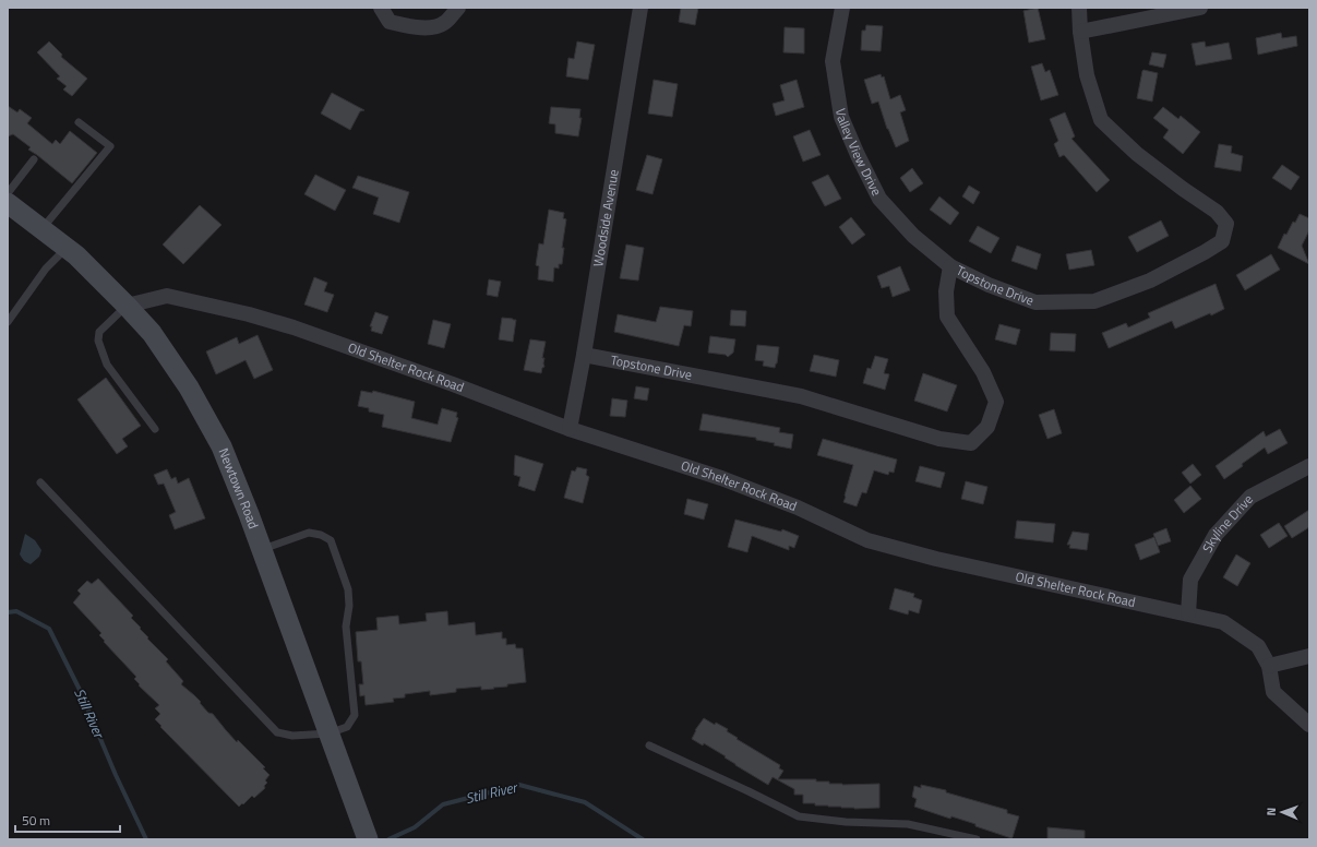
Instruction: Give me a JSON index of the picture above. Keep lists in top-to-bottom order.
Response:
{
  "streets": {
    "main road": ["Newtown Road"],
    "street": [
      "Valley View Drive",
      "Woodside Avenue",
      "Topstone Drive",
      "Old Shelter Rock Road",
      "Skyline Drive"
    ]
  },
  "crossings": [
    ["Valley View Drive", "Topstone Drive"],
    ["Woodside Avenue", "Topstone Drive"],
    ["Woodside Avenue", "Old Shelter Rock Road"],
    ["Old Shelter Rock Road", "Newtown Road"],
    ["Old Shelter Rock Road", "Skyline Drive"]
  ],
  "water": ["Still River"],
  "scale_bar": "50 m",
  "north": "left"
}
